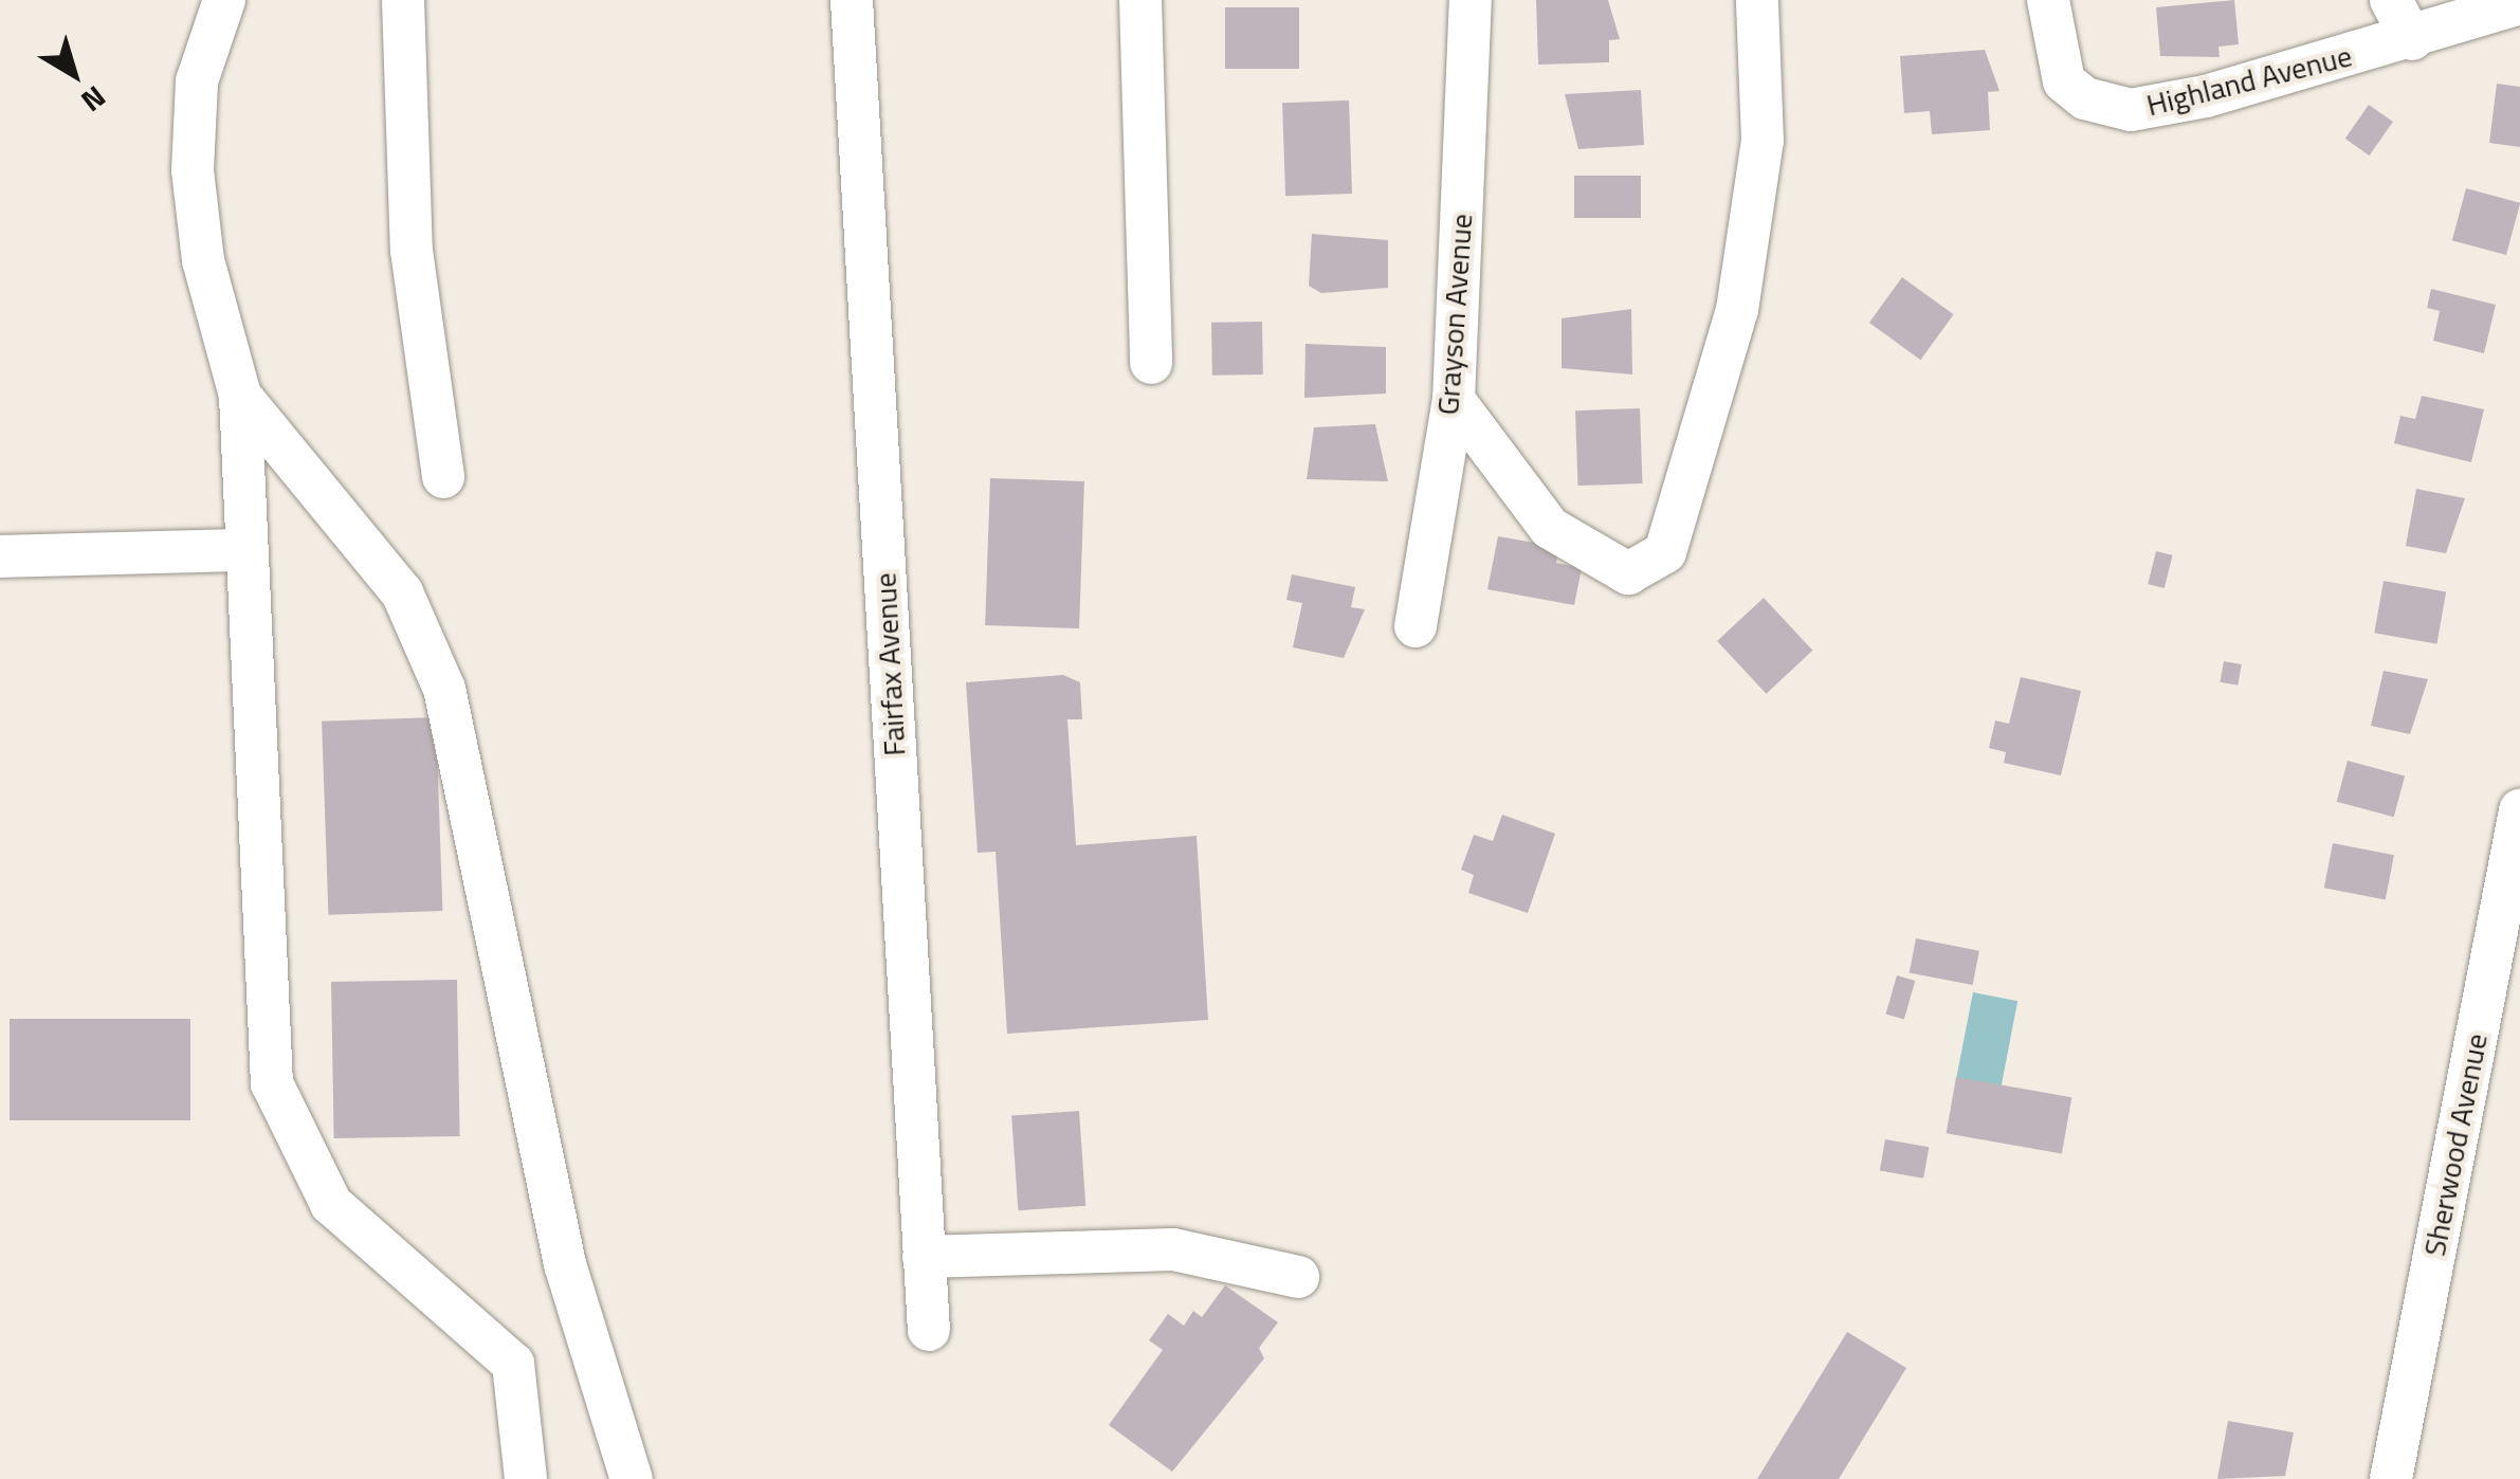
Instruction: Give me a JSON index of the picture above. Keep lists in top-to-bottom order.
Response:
{
  "streets": {
    "street": [
      "Highland Avenue",
      "Grayson Avenue",
      "Fairfax Avenue",
      "Sherwood Avenue"
    ]
  },
  "north": "bottom right"
}
